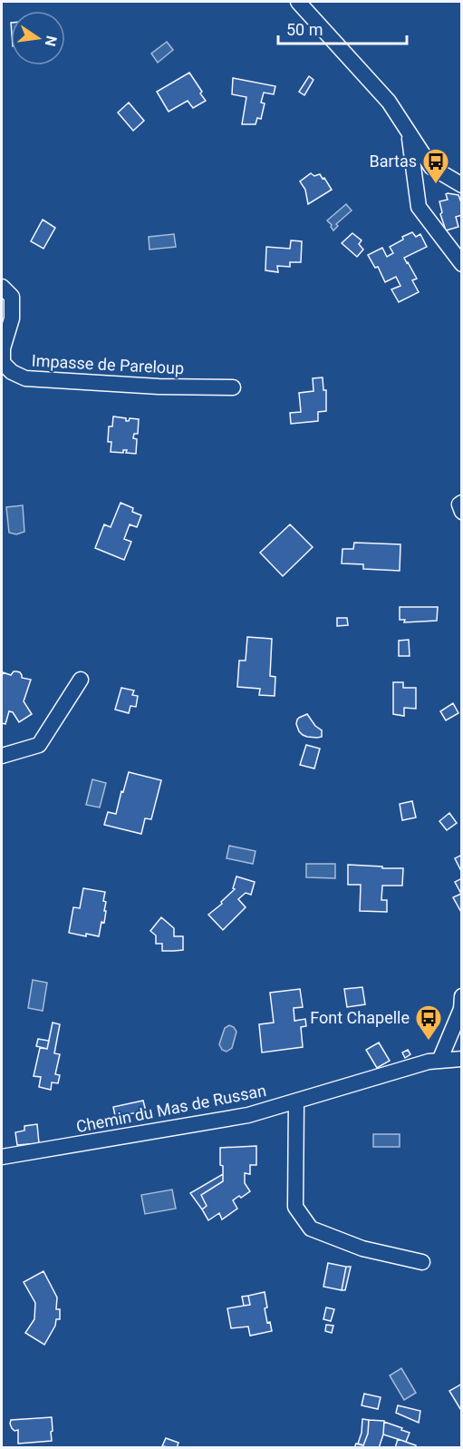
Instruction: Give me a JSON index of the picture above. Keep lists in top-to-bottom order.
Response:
{
  "streets": {
    "street": ["Impasse de Pareloup", "Chemin du Mas de Russan"]
  },
  "places": {
    "bus stop": ["Bartas", "Font Chapelle"]
  },
  "scale_bar": "50 m",
  "north": "right"
}
